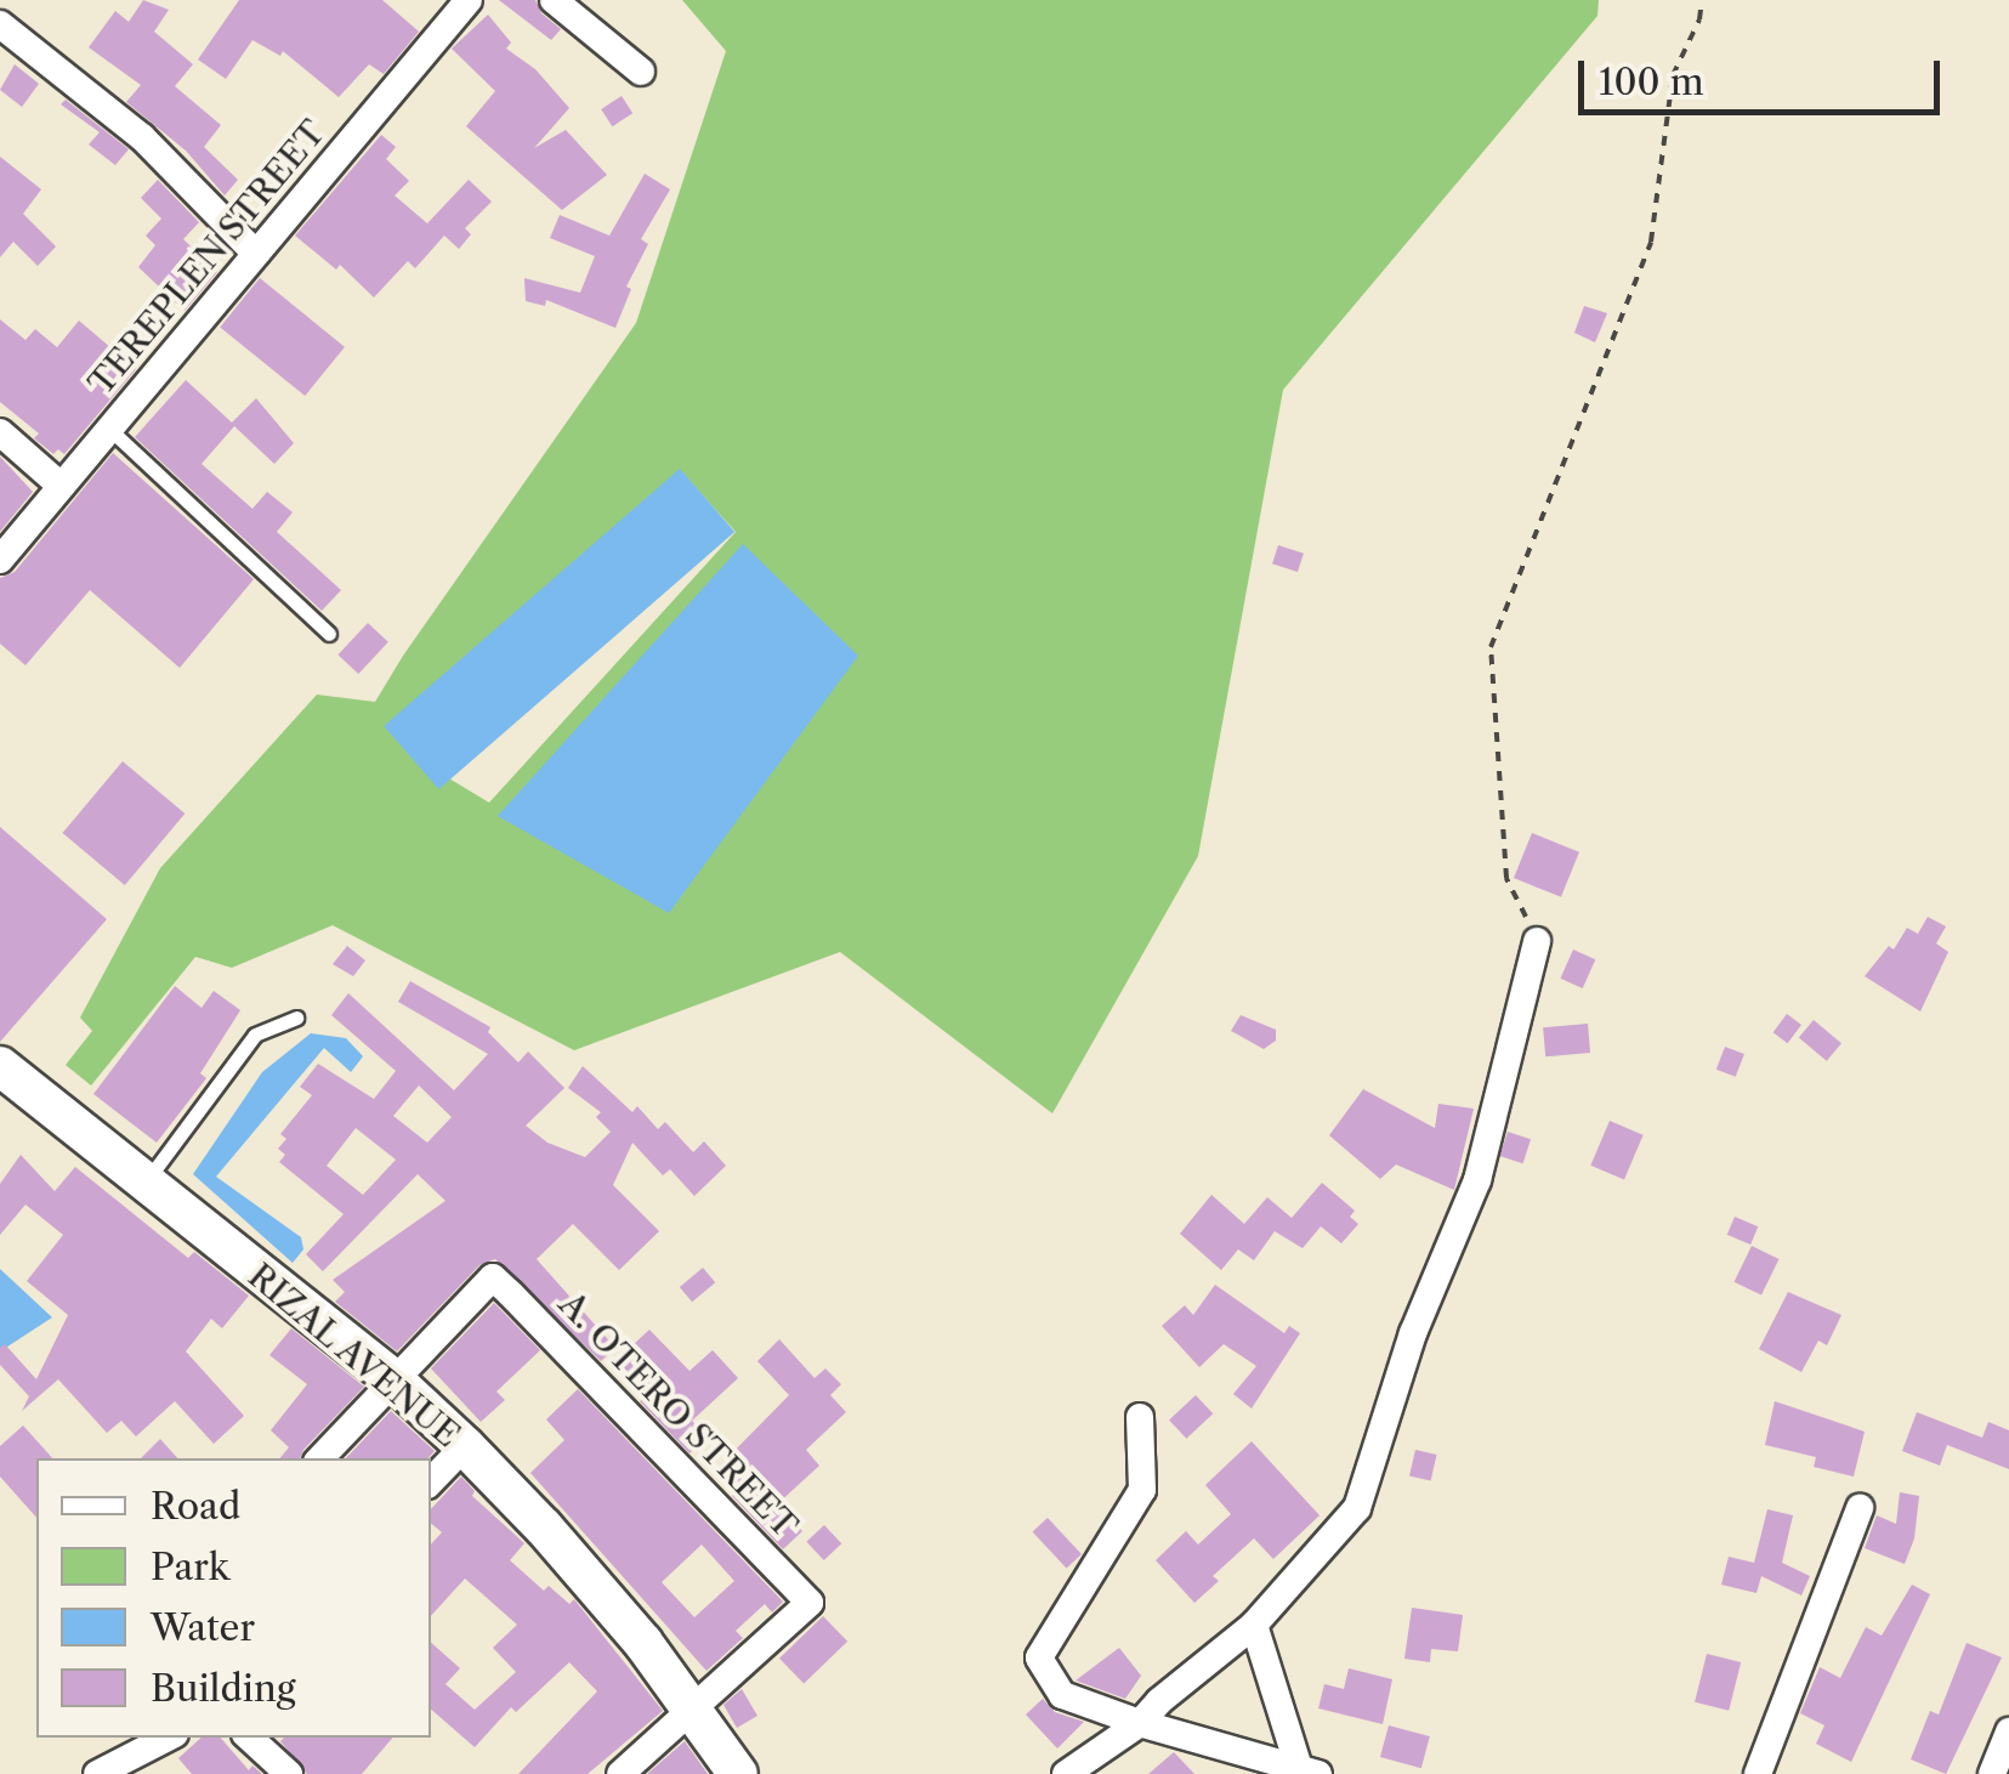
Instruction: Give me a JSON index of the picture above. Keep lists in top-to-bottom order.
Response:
{
  "streets": {
    "main road": ["RIZAL AVENUE"],
    "street": ["TEREPLEN STREET", "A. OTERO STREET"]
  },
  "crossings": [
    ["RIZAL AVENUE", "A. OTERO STREET"]
  ],
  "legend": [
    "Road",
    "Park",
    "Water",
    "Building"
  ],
  "scale_bar": "100 m"
}
